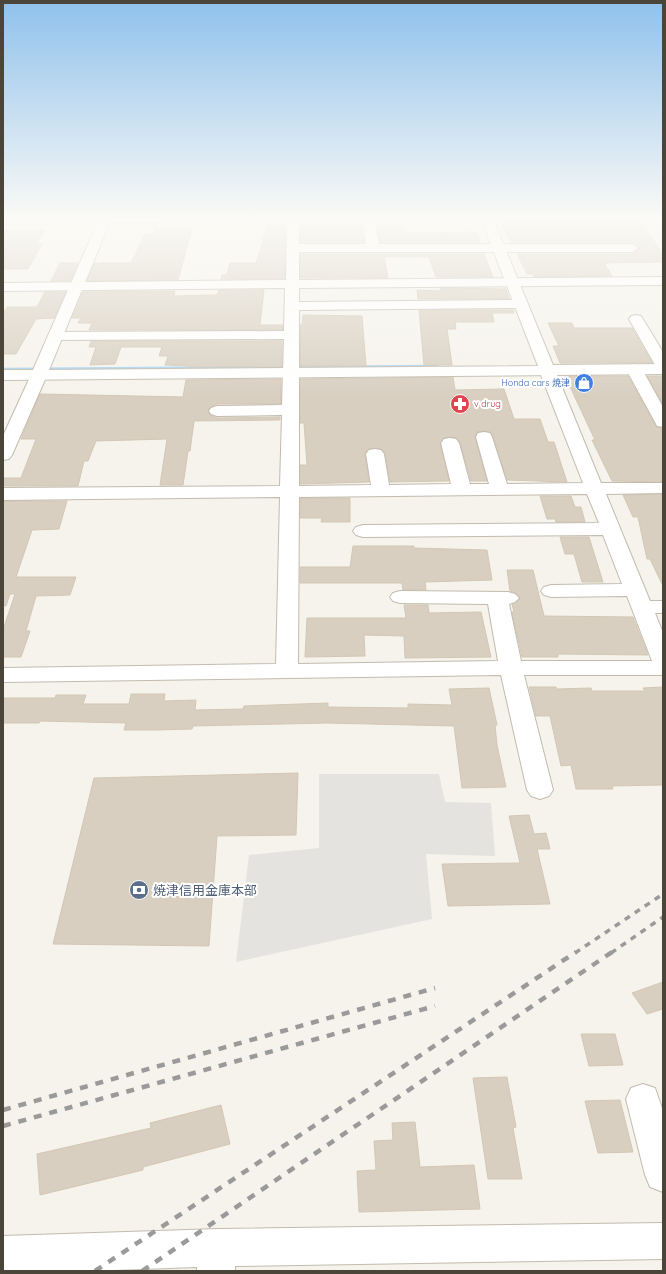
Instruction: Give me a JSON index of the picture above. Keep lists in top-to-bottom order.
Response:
{
  "places": {
    "shop": ["Honda cars 焼津"],
    "pharmacy": ["v drug"],
    "bank": ["焼津信用金庫本部"]
  }
}
